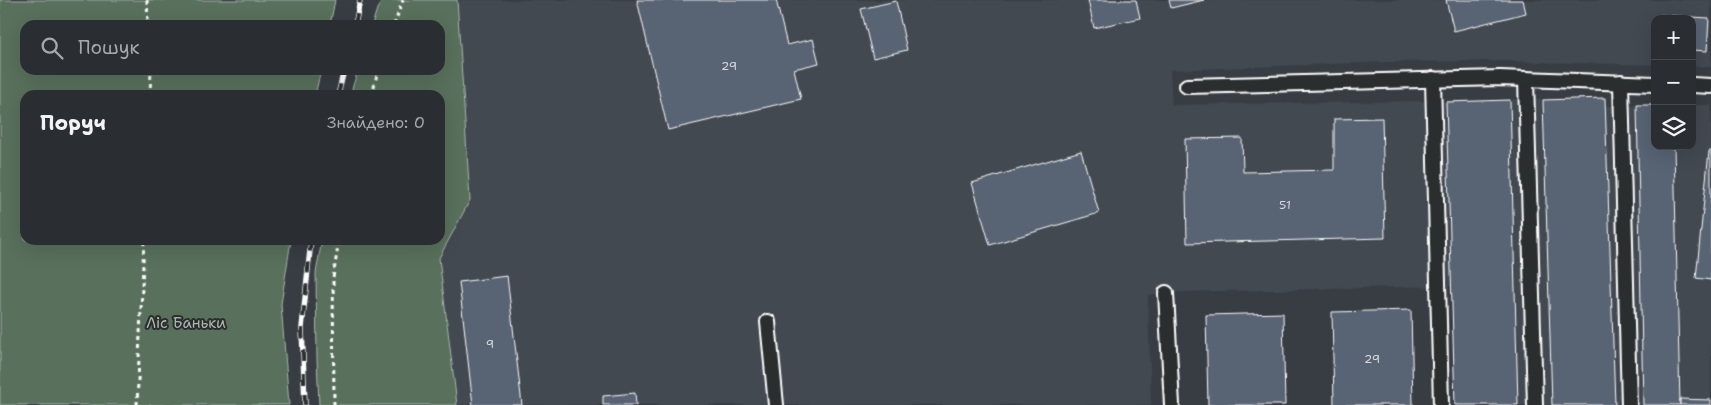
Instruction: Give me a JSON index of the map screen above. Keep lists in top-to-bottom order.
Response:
{
  "parks": ["Ліс Баньки"],
  "house_numbers": [
    "29",
    "51",
    "9",
    "29"
  ],
  "page": {
    "map_buttons": ["+", "−"],
    "search": "Пошук",
    "heading": ["Поруч", "Знайдено: 0"]
  }
}
